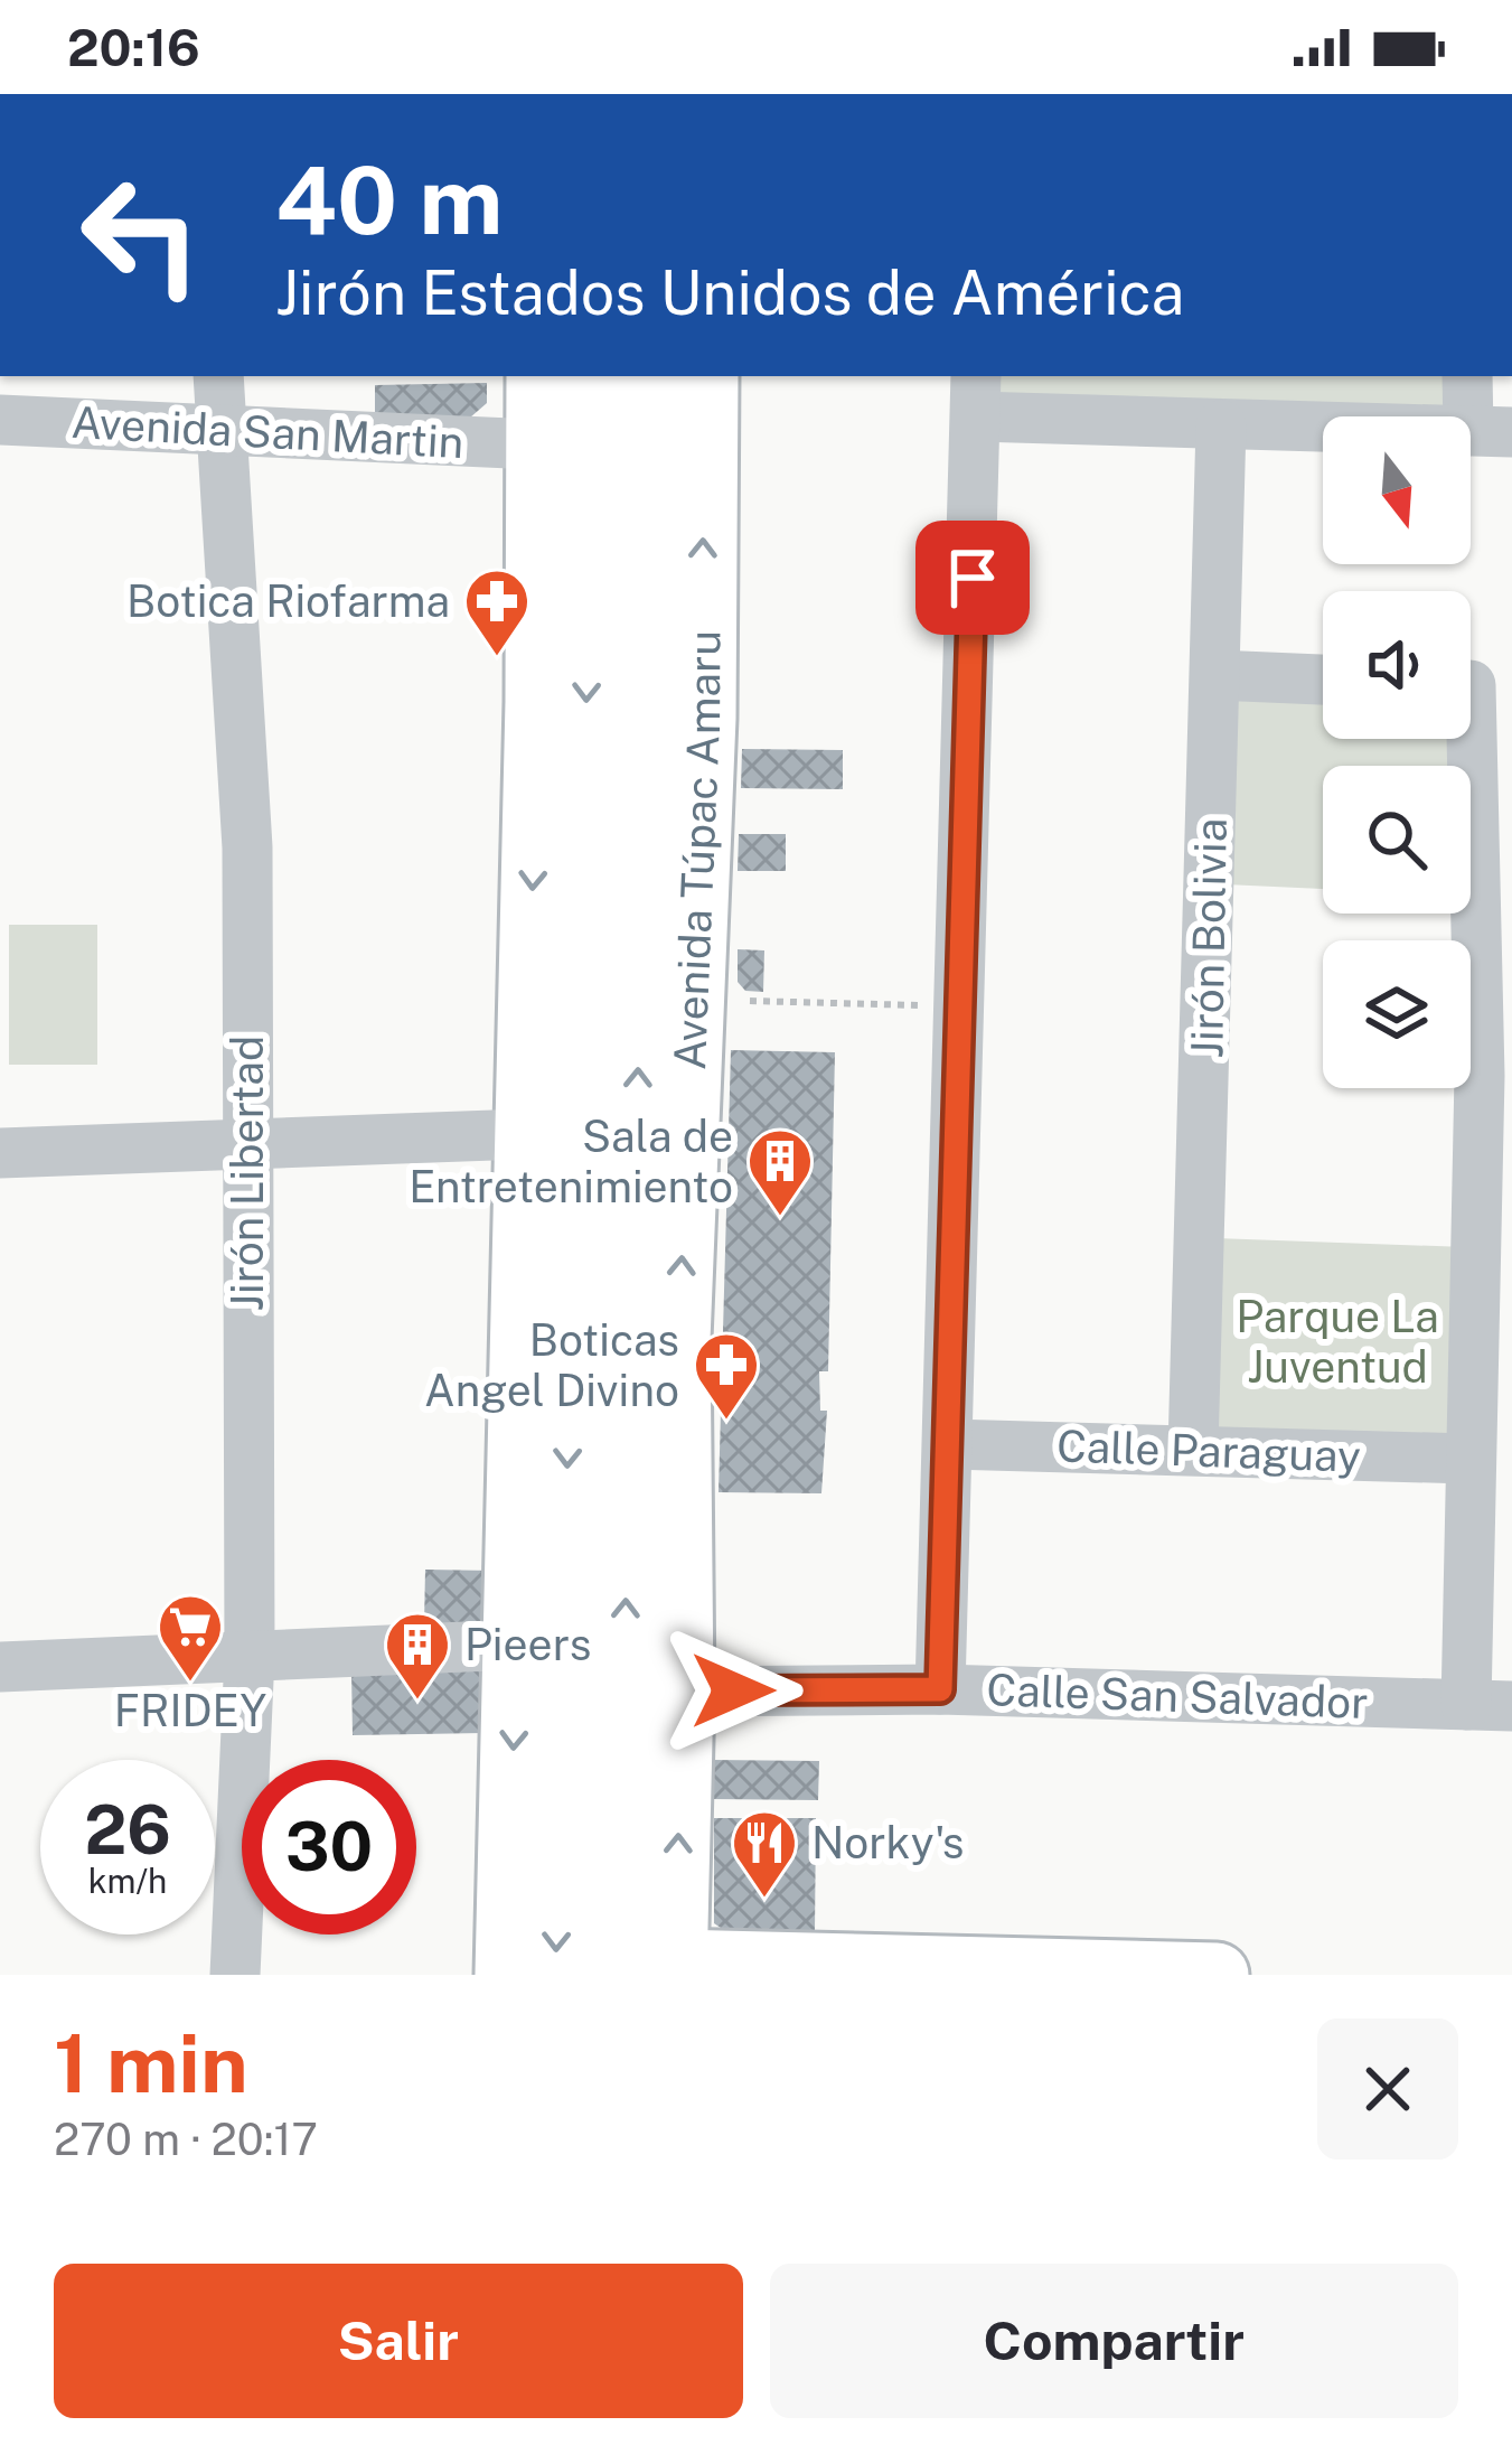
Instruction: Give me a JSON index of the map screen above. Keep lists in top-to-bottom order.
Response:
{
  "streets": {
    "highway": ["Avenida Túpac Amaru"],
    "street": [
      "Avenida San Martin",
      "Jirón Bolivia",
      "Jirón Libertad",
      "Calle Paraguay",
      "Calle San Salvador"
    ]
  },
  "crossings": [
    ["Avenida San Martin", "Jirón Libertad"],
    ["Avenida Túpac Amaru", "Calle San Salvador"],
    ["Jirón Bolivia", "Calle Paraguay"]
  ],
  "parks": ["Parque La Juventud"],
  "places": {
    "pharmacy": ["Botica Riofarma", "Boticas Angel Divino"],
    "building": ["Sala de Entretenimiento", "Pieers"],
    "supermarket": ["FRIDEY"],
    "restaurant": ["Norky's"]
  },
  "north": "bottom",
  "page": {
    "status": "20:16",
    "turn": ["40 m", "Jirón Estados Unidos de América"],
    "speed": "26 km/h",
    "limit": "30",
    "heading": ["1 min", "270 m · 20:17"],
    "buttons": ["Salir", "Compartir"]
  }
}
